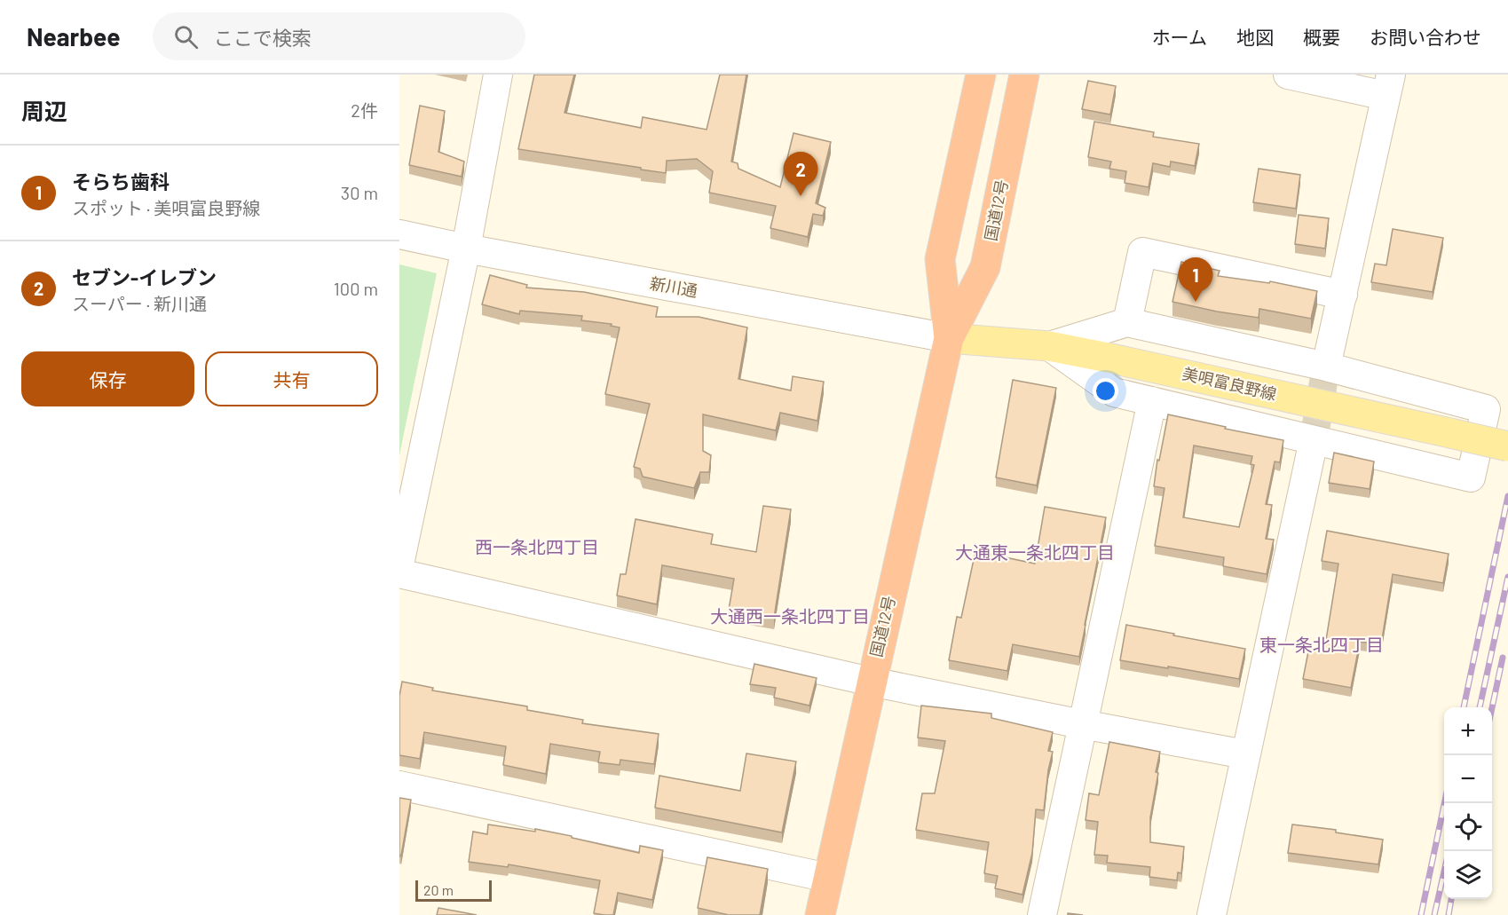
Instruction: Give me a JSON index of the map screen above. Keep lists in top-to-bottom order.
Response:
{
  "streets": {
    "highway": ["国道12号"],
    "main road": ["美唄富良野線"],
    "street": ["新川通"]
  },
  "crossings": [
    ["国道12号", "新川通"],
    ["国道12号", "美唄富良野線"],
    ["新川通", "美唄富良野線"]
  ],
  "districts": [
    "西一条北四丁目",
    "大通東一条北四丁目",
    "大通西一条北四丁目",
    "東一条北四丁目"
  ],
  "scale_bar": "20 m",
  "page": {
    "header": "Nearbee",
    "search": "ここで検索",
    "nav": [
      "ホーム",
      "地図",
      "概要",
      "お問い合わせ"
    ],
    "heading": ["周辺", "2件"],
    "list": [
      {
        "mark": "1",
        "name": "そらち歯科",
        "note": "スポット · 美唄富良野線",
        "value": "30 m"
      },
      {
        "mark": "2",
        "name": "セブン-イレブン",
        "note": "スーパー · 新川通",
        "value": "100 m"
      }
    ],
    "pins": ["2", "1"],
    "buttons": ["保存", "共有"],
    "map_buttons": ["+", "−"],
    "scale": "20 m"
  }
}
